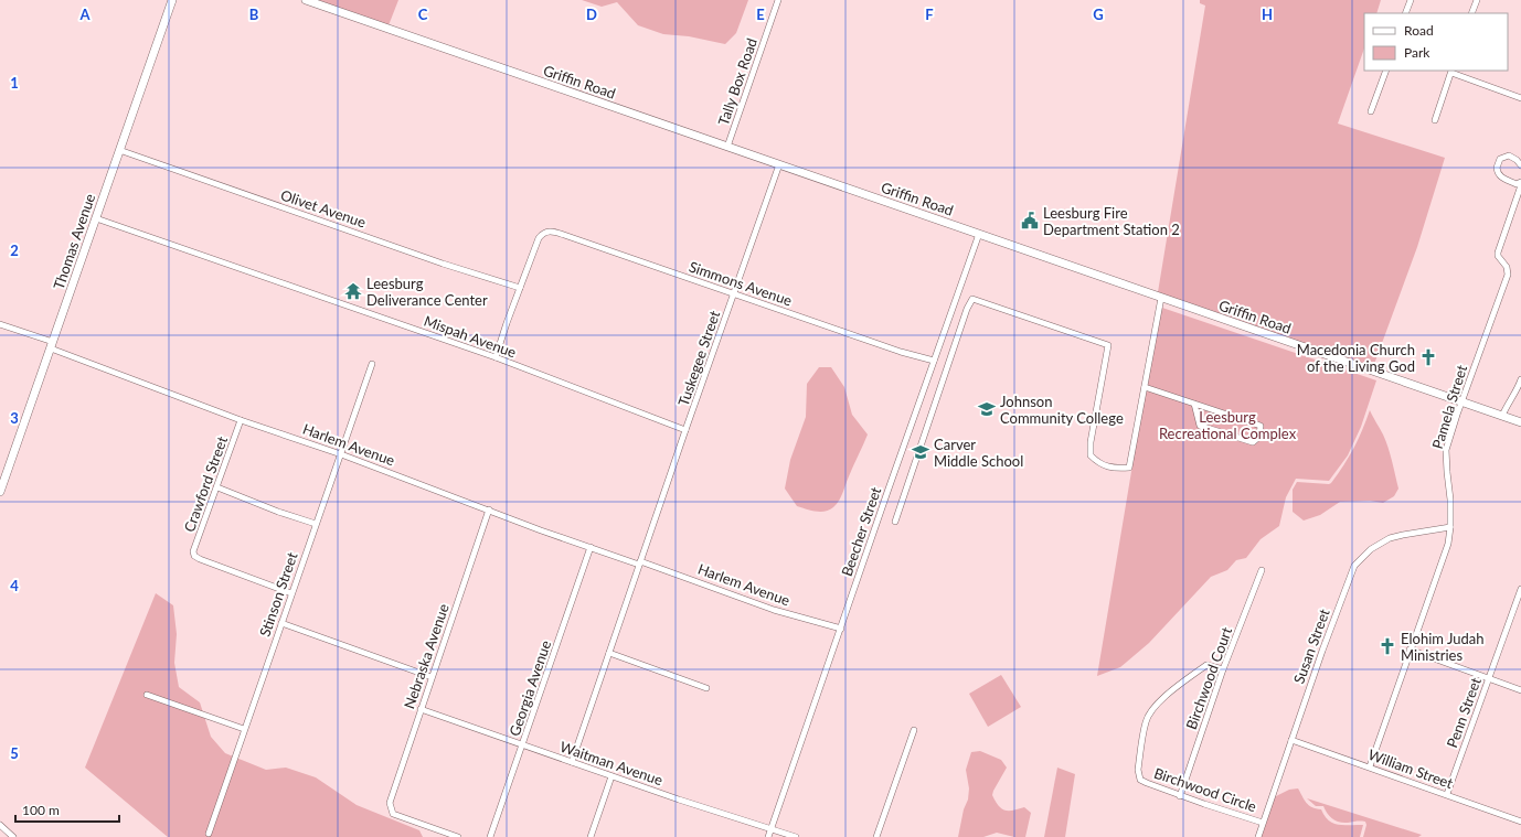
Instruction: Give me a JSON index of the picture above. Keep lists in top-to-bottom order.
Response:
{
  "streets": {
    "street": [
      "Griffin Road",
      "Tally Box Road",
      "Olivet Avenue",
      "Thomas Avenue",
      "Simmons Avenue",
      "Mispah Avenue",
      "Tuskegee Street",
      "Pamela Street",
      "Harlem Avenue",
      "Crawford Street",
      "Beecher Street",
      "Stinson Street",
      "Susan Street",
      "Nebraska Avenue",
      "Birchwood Court",
      "Georgia Avenue",
      "Penn Street",
      "Waitman Avenue",
      "William Street",
      "Birchwood Circle"
    ]
  },
  "crossings": [
    ["Griffin Road", "Tally Box Road"],
    ["Griffin Road", "Tuskegee Street"],
    ["Griffin Road", "Pamela Street"],
    ["Griffin Road", "Beecher Street"],
    ["Olivet Avenue", "Thomas Avenue"],
    ["Olivet Avenue", "Simmons Avenue"],
    ["Thomas Avenue", "Mispah Avenue"],
    ["Thomas Avenue", "Harlem Avenue"],
    ["Simmons Avenue", "Tuskegee Street"],
    ["Simmons Avenue", "Beecher Street"],
    ["Mispah Avenue", "Tuskegee Street"],
    ["Tuskegee Street", "Harlem Avenue"],
    ["Tuskegee Street", "Waitman Avenue"],
    ["Pamela Street", "Susan Street"],
    ["Pamela Street", "William Street"],
    ["Harlem Avenue", "Crawford Street"],
    ["Harlem Avenue", "Beecher Street"],
    ["Harlem Avenue", "Stinson Street"],
    ["Harlem Avenue", "Nebraska Avenue"],
    ["Harlem Avenue", "Georgia Avenue"],
    ["Crawford Street", "Stinson Street"],
    ["Beecher Street", "Waitman Avenue"],
    ["Susan Street", "William Street"],
    ["Susan Street", "Birchwood Circle"],
    ["Nebraska Avenue", "Waitman Avenue"],
    ["Birchwood Court", "Birchwood Circle"],
    ["Georgia Avenue", "Waitman Avenue"],
    ["Penn Street", "William Street"]
  ],
  "parks": ["Leesburg Recreational Complex"],
  "places": {
    "public building": ["Leesburg Fire Department Station 2"],
    "temple": ["Leesburg Deliverance Center"],
    "church": ["Macedonia Church of the Living God", "Elohim Judah Ministries"],
    "school or university": ["Johnson Community College", "Carver Middle School"]
  },
  "legend": ["Road", "Park"],
  "scale_bar": "100 m",
  "grid": {
    "columns": [
      "A",
      "B",
      "C",
      "D",
      "E",
      "F",
      "G",
      "H"
    ],
    "rows": [
      "1",
      "2",
      "3",
      "4",
      "5"
    ]
  }
}
